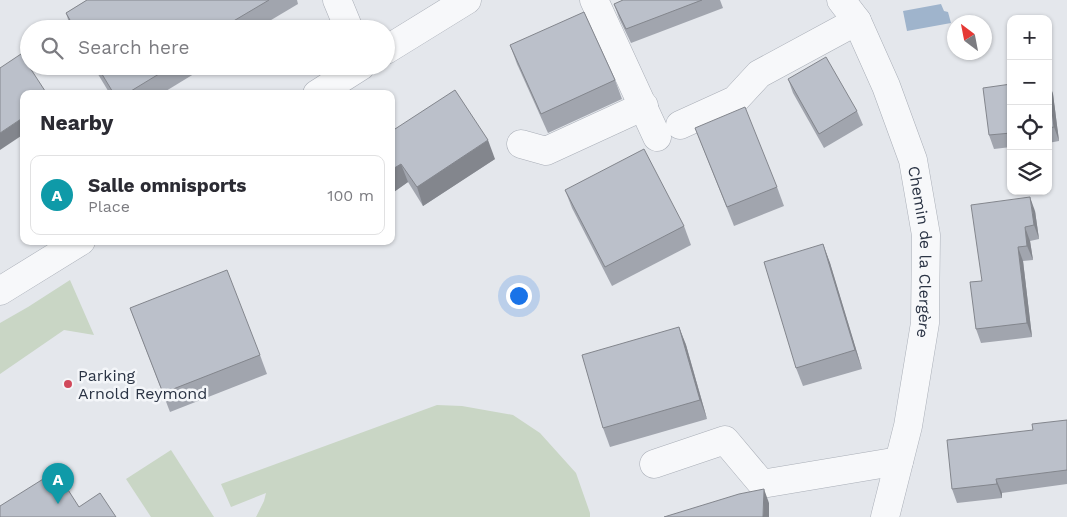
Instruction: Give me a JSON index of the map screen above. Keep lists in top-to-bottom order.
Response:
{
  "streets": {
    "street": ["Chemin de la Clergère"]
  },
  "places": ["Parking Arnold Reymond"],
  "north": "top left",
  "page": {
    "map_buttons": ["+", "−"],
    "search": "Search here",
    "heading": "Nearby",
    "list": [
      {
        "mark": "A",
        "name": "Salle omnisports",
        "note": "Place",
        "value": "100 m"
      }
    ],
    "pins": "A"
  }
}
